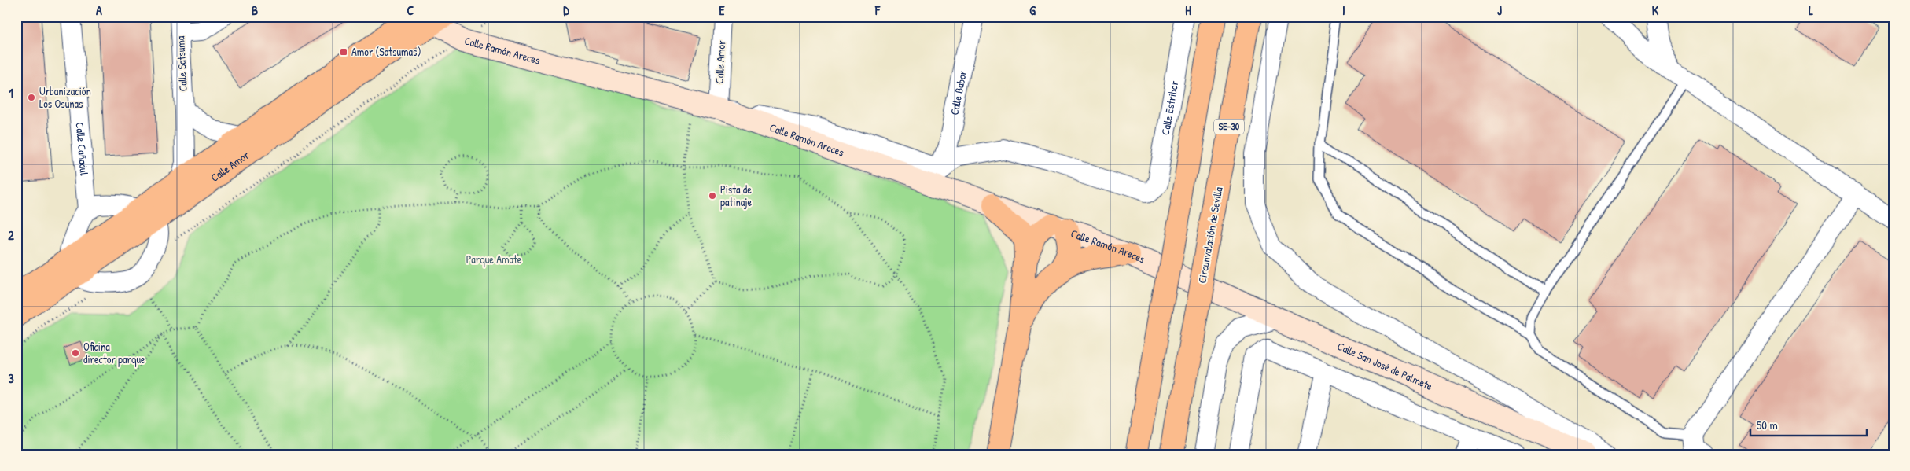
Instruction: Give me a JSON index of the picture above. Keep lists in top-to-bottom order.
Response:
{
  "streets": {
    "main road": ["Calle Amor", "SE-30", "Circunvalación de Sevilla"],
    "street": [
      "Calle Ramón Areces",
      "Calle Satsuma",
      "Calle Babor",
      "Calle Estribor",
      "Calle Cañadul",
      "Calle San José de Palmete"
    ]
  },
  "crossings": [
    ["Calle Ramón Areces", "Calle Amor"],
    ["Calle Ramón Areces", "Calle San José de Palmete"],
    ["Calle Amor", "Calle Satsuma"],
    ["Calle Babor", "Calle Estribor"]
  ],
  "parks": ["Parque Amate"],
  "places": {
    "transit": ["Amor (Satsumas)"],
    "other": ["Urbanización Los Osunas", "Pista de patinaje", "Oficina director parque"]
  },
  "scale_bar": "50 m",
  "grid": {
    "columns": [
      "A",
      "B",
      "C",
      "D",
      "E",
      "F",
      "G",
      "H",
      "I",
      "J",
      "K",
      "L"
    ],
    "rows": ["1", "2", "3"]
  }
}
